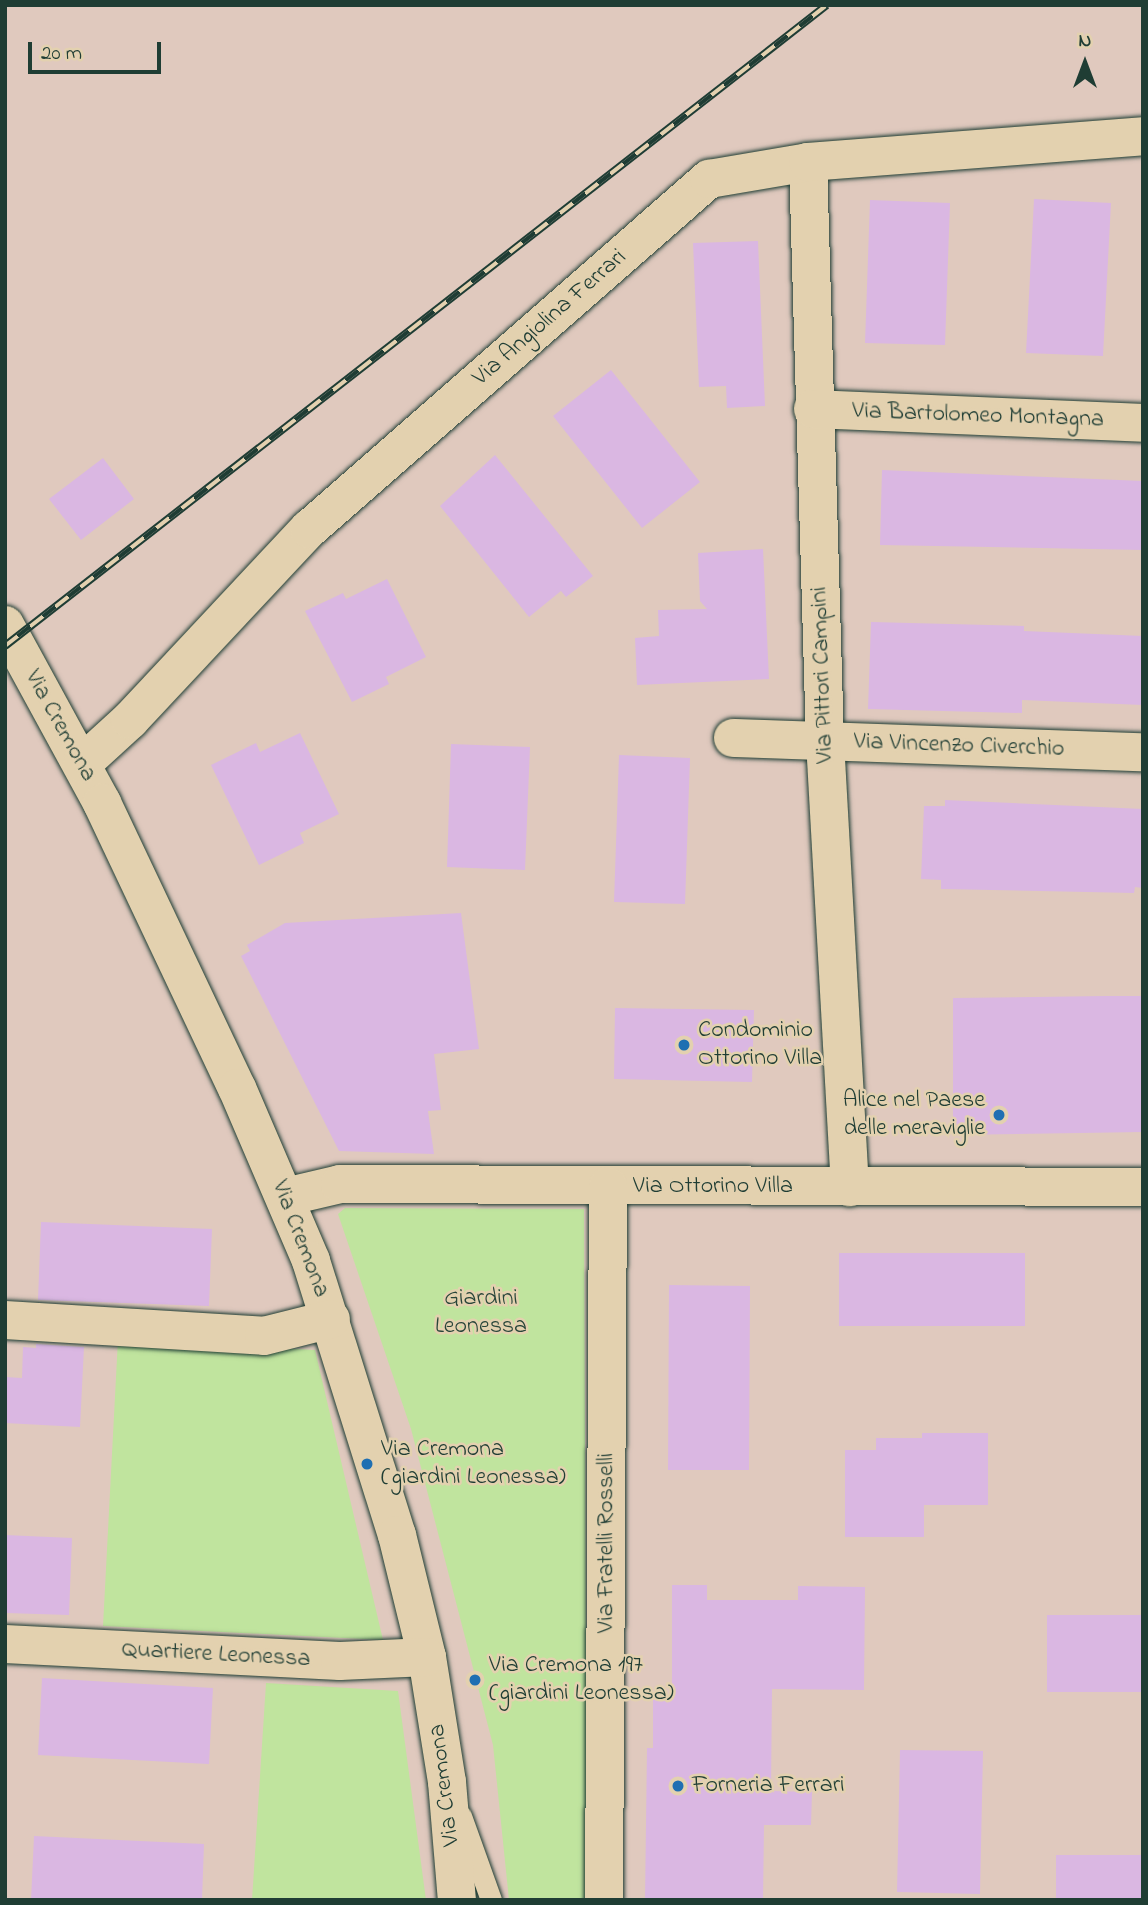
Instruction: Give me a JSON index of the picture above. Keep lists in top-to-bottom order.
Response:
{
  "streets": {
    "street": [
      "Via Angiolina Ferrari",
      "Via Bartolomeo Montagna",
      "Via Pittori Campini",
      "Via Cremona",
      "Via Vincenzo Civerchio",
      "Via Ottorino Villa",
      "Via Fratelli Rosselli",
      "Quartiere Leonessa"
    ]
  },
  "crossings": [
    ["Via Angiolina Ferrari", "Via Pittori Campini"],
    ["Via Angiolina Ferrari", "Via Cremona"],
    ["Via Bartolomeo Montagna", "Via Pittori Campini"],
    ["Via Pittori Campini", "Via Vincenzo Civerchio"],
    ["Via Pittori Campini", "Via Ottorino Villa"],
    ["Via Cremona", "Via Ottorino Villa"],
    ["Via Cremona", "Quartiere Leonessa"],
    ["Via Ottorino Villa", "Via Fratelli Rosselli"]
  ],
  "parks": ["Giardini Leonessa"],
  "places": [
    "Condominio Ottorino Villa",
    "Alice nel Paese delle meraviglie",
    "Via Cremona (giardini Leonessa)",
    "Via Cremona 197 (giardini Leonessa)",
    "Forneria Ferrari"
  ],
  "scale_bar": "20 m",
  "north": "top"
}
